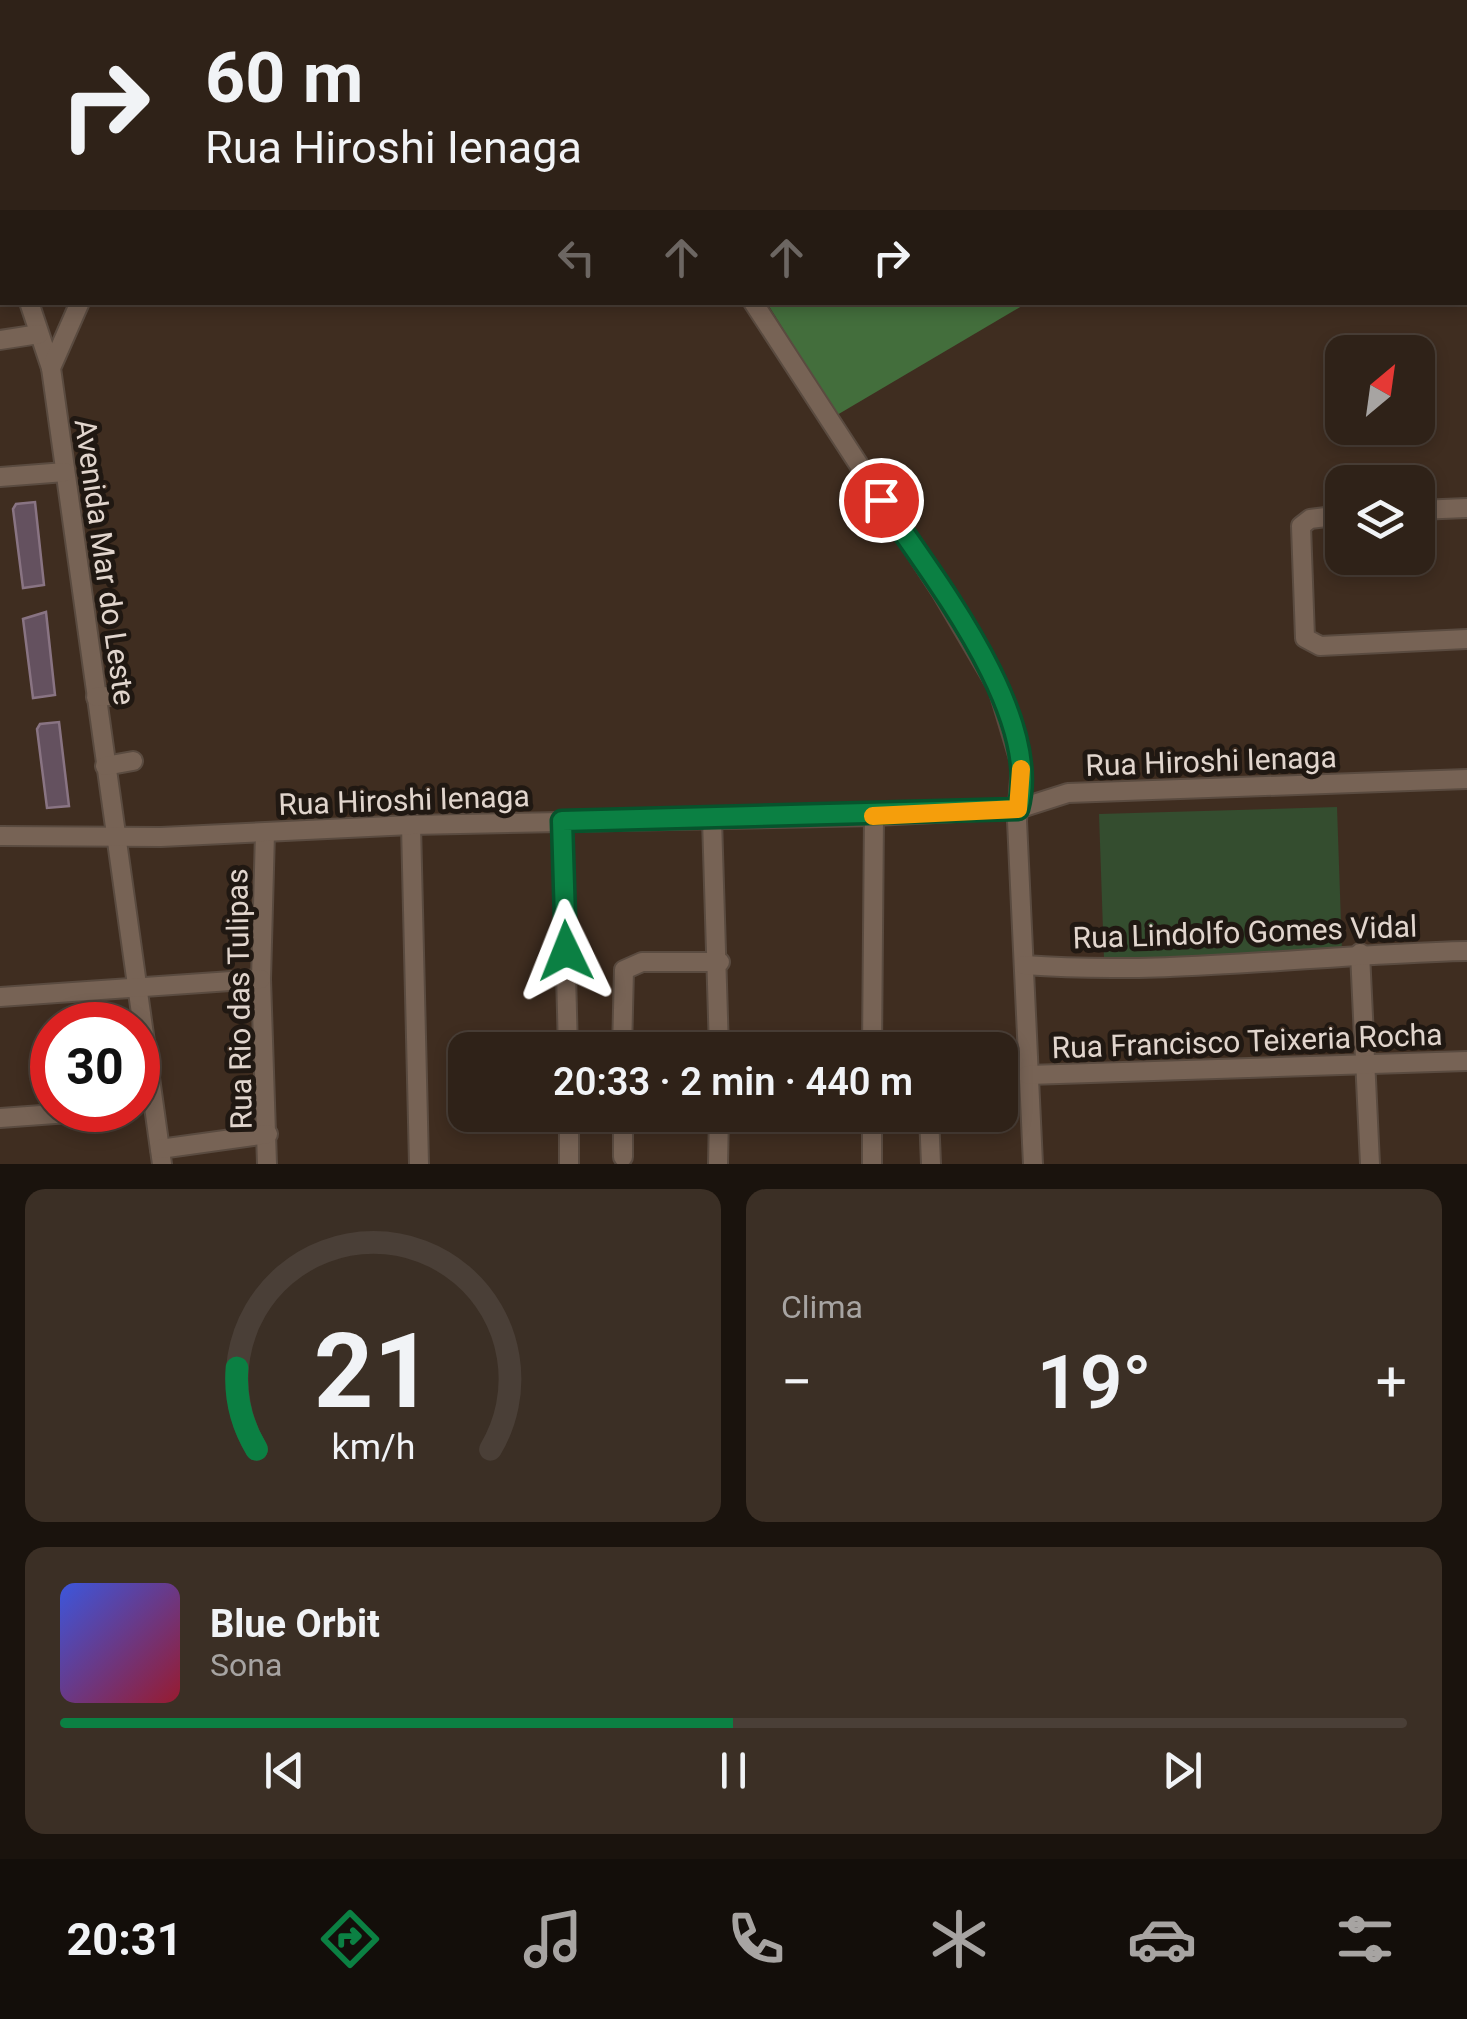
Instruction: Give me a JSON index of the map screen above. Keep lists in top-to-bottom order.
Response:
{
  "streets": {
    "street": [
      "Avenida Mar do Leste",
      "Rua Hiroshi Ienaga",
      "Rua Lindolfo Gomes Vidal",
      "Rua Rio das Tulipas",
      "Rua Francisco Teixeria Rocha"
    ]
  },
  "crossings": [
    ["Avenida Mar do Leste", "Rua Hiroshi Ienaga"],
    ["Rua Hiroshi Ienaga", "Rua Rio das Tulipas"]
  ],
  "north": "top right",
  "page": {
    "turn": ["60 m", "Rua Hiroshi Ienaga"],
    "limit": "30",
    "trip": "20:33 · 2 min · 440 m",
    "tile": "Clima",
    "heat": ["−", "19°", "+"],
    "song": ["Blue Orbit", "Sona"],
    "tabs": "20:31",
    "gauge": ["21", "km/h"]
  }
}
